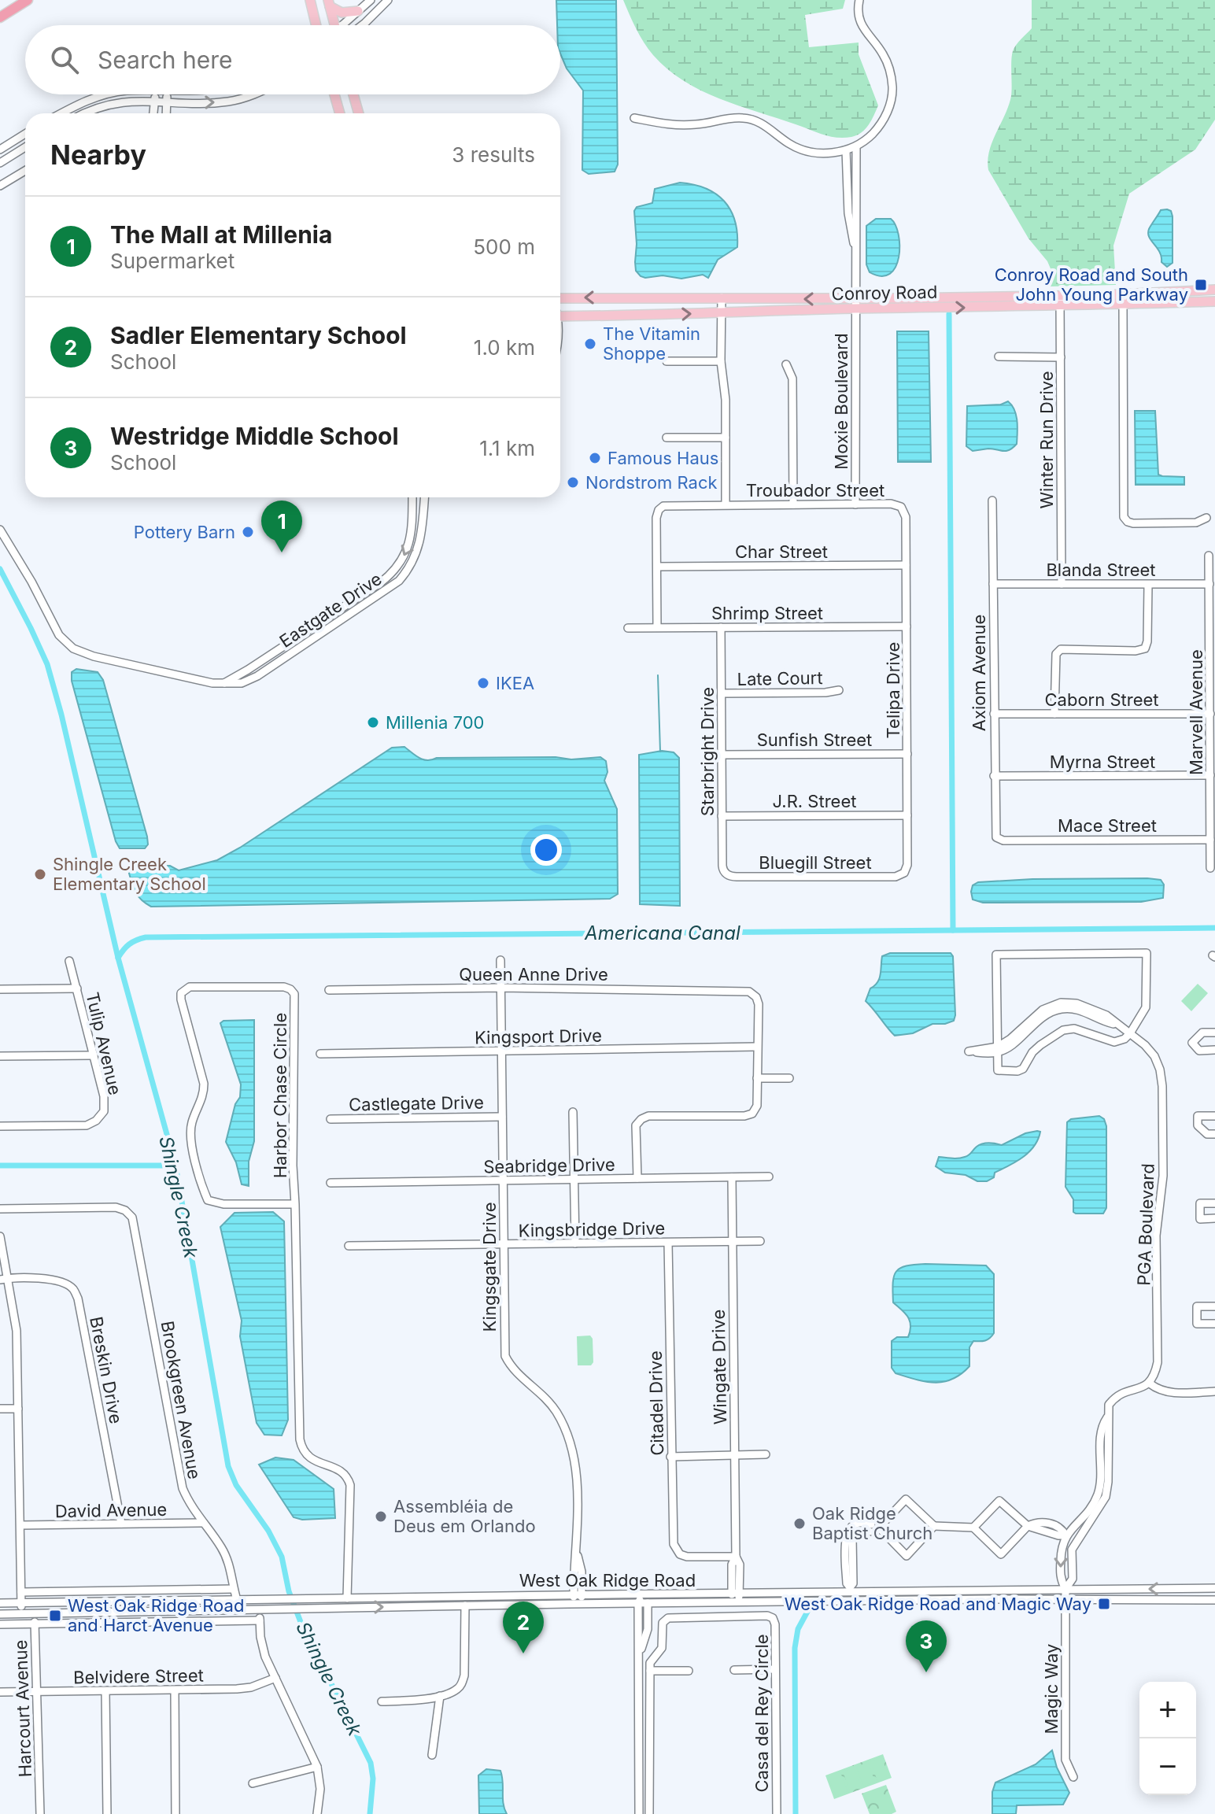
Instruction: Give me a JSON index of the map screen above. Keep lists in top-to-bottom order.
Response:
{
  "streets": {
    "main road": ["Conroy Road"],
    "street": [
      "Moxie Boulevard",
      "Winter Run Drive",
      "Troubador Street",
      "Char Street",
      "Blanda Street",
      "Eastgate Drive",
      "Shrimp Street",
      "Axiom Avenue",
      "Late Court",
      "Telipa Drive",
      "Caborn Street",
      "Marvell Avenue",
      "Sunfish Street",
      "Starbright Drive",
      "Myrna Street",
      "J.R. Street",
      "Mace Street",
      "Bluegill Street",
      "Queen Anne Drive",
      "Kingsport Drive",
      "Tulip Avenue",
      "Harbor Chase Circle",
      "Castlegate Drive",
      "Seabridge Drive",
      "PGA Boulevard",
      "Kingsbridge Drive",
      "Kingsgate Drive",
      "Wingate Drive",
      "Breskin Drive",
      "Brookgreen Avenue",
      "Citadel Drive",
      "David Avenue",
      "West Oak Ridge Road",
      "Belvidere Street",
      "Magic Way",
      "Harcourt Avenue",
      "Casa del Rey Circle"
    ]
  },
  "crossings": [
    ["Conroy Road", "Moxie Boulevard"],
    ["Conroy Road", "Winter Run Drive"],
    ["Moxie Boulevard", "Troubador Street"],
    ["Winter Run Drive", "Blanda Street"],
    ["Troubador Street", "Char Street"],
    ["Troubador Street", "Shrimp Street"],
    ["Troubador Street", "Telipa Drive"],
    ["Char Street", "Telipa Drive"],
    ["Blanda Street", "Axiom Avenue"],
    ["Blanda Street", "Marvell Avenue"],
    ["Shrimp Street", "Telipa Drive"],
    ["Shrimp Street", "Starbright Drive"],
    ["Axiom Avenue", "Caborn Street"],
    ["Axiom Avenue", "Myrna Street"],
    ["Axiom Avenue", "Mace Street"],
    ["Late Court", "Starbright Drive"],
    ["Telipa Drive", "Sunfish Street"],
    ["Telipa Drive", "J.R. Street"],
    ["Telipa Drive", "Bluegill Street"],
    ["Caborn Street", "Marvell Avenue"],
    ["Marvell Avenue", "Myrna Street"],
    ["Marvell Avenue", "Mace Street"],
    ["Sunfish Street", "Starbright Drive"],
    ["Starbright Drive", "J.R. Street"],
    ["Starbright Drive", "Bluegill Street"],
    ["Queen Anne Drive", "Kingsport Drive"],
    ["Queen Anne Drive", "Kingsgate Drive"],
    ["Kingsport Drive", "Kingsgate Drive"],
    ["Harbor Chase Circle", "West Oak Ridge Road"],
    ["Castlegate Drive", "Kingsgate Drive"],
    ["Seabridge Drive", "Kingsgate Drive"],
    ["Seabridge Drive", "Wingate Drive"],
    ["Kingsbridge Drive", "Kingsgate Drive"],
    ["Kingsbridge Drive", "Wingate Drive"],
    ["Kingsbridge Drive", "Citadel Drive"],
    ["Kingsgate Drive", "West Oak Ridge Road"],
    ["Wingate Drive", "Citadel Drive"],
    ["Breskin Drive", "David Avenue"],
    ["Breskin Drive", "Harcourt Avenue"],
    ["Brookgreen Avenue", "David Avenue"],
    ["Brookgreen Avenue", "West Oak Ridge Road"],
    ["David Avenue", "Harcourt Avenue"],
    ["West Oak Ridge Road", "Magic Way"],
    ["West Oak Ridge Road", "Harcourt Avenue"],
    ["Belvidere Street", "Harcourt Avenue"]
  ],
  "water": ["Americana Canal", "Shingle Creek"],
  "places": {
    "transit": ["Conroy Road and South John Young Parkway", "West Oak Ridge Road and Magic Way", "West Oak Ridge Road and Harct Avenue"],
    "other": [
      "The Vitamin Shoppe",
      "Famous Haus",
      "Nordstrom Rack",
      "Pottery Barn",
      "IKEA",
      "Millenia 700",
      "Shingle Creek Elementary School",
      "Assembléia de Deus em Orlando",
      "Oak Ridge Baptist Church"
    ]
  },
  "page": {
    "search": "Search here",
    "heading": ["Nearby", "3 results"],
    "list": [
      {
        "mark": "1",
        "name": "The Mall at Millenia",
        "note": "Supermarket",
        "value": "500 m"
      },
      {
        "mark": "2",
        "name": "Sadler Elementary School",
        "note": "School",
        "value": "1.0 km"
      },
      {
        "mark": "3",
        "name": "Westridge Middle School",
        "note": "School",
        "value": "1.1 km"
      }
    ],
    "pins": ["1", "2", "3"],
    "map_buttons": ["+", "−"]
  }
}
